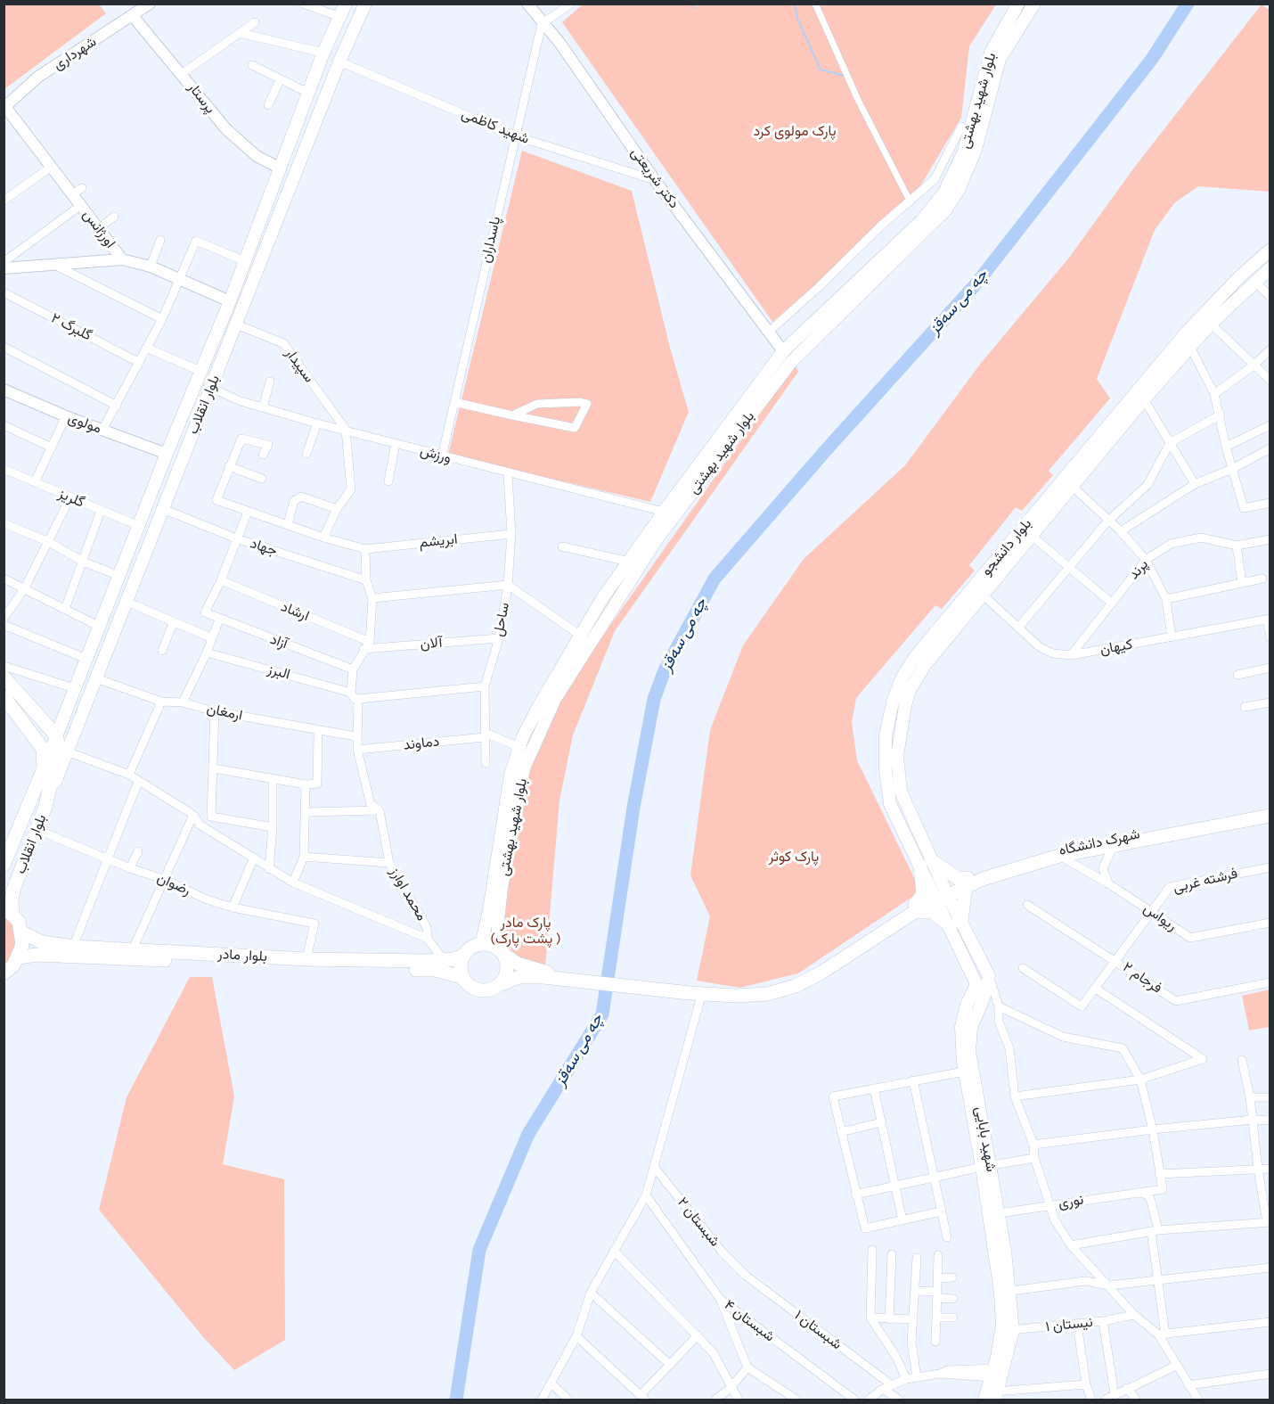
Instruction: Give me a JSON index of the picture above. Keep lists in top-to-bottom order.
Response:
{
  "streets": {
    "main road": [
      "بلوار شهید بهشتی",
      "بلوار انقلاب",
      "بلوار دانشجو",
      "شهرک دانشگاه",
      "بلوار مادر",
      "شهید بابایی"
    ],
    "street": [
      "شهرداری",
      "پرستار",
      "شهید کاظمی",
      "دکتر شریعتی",
      "اورژانس",
      "پاسداران",
      "گلبرگ ۲",
      "سپیدار",
      "مولوی",
      "ورزش",
      "گلریز",
      "ابریشم",
      "جهاد",
      "پرند",
      "ارشاد",
      "ساحل",
      "آزاد",
      "آلان",
      "کیهان",
      "البرز",
      "ارمغان",
      "دماوند",
      "فرشته غربی",
      "رضوان",
      "محمد اوارز",
      "ریواس",
      "فرجام ۲",
      "نوری",
      "شبستان ۲",
      "شبستان ۴",
      "نیستان ۱",
      "شبستان ۱"
    ]
  },
  "crossings": [
    ["شهرداری", "پرستار"],
    ["شهرداری", "اورژانس"],
    ["پرستار", "بلوار انقلاب"],
    ["بلوار شهید بهشتی", "دکتر شریعتی"],
    ["بلوار شهید بهشتی", "ورزش"],
    ["بلوار شهید بهشتی", "بلوار مادر"],
    ["شهید کاظمی", "دکتر شریعتی"],
    ["شهید کاظمی", "پاسداران"],
    ["شهید کاظمی", "بلوار انقلاب"],
    ["دکتر شریعتی", "پاسداران"],
    ["اورژانس", "بلوار انقلاب"],
    ["پاسداران", "ورزش"],
    ["سپیدار", "بلوار انقلاب"],
    ["سپیدار", "ورزش"],
    ["بلوار انقلاب", "مولوی"],
    ["بلوار انقلاب", "ورزش"],
    ["بلوار انقلاب", "گلریز"],
    ["بلوار انقلاب", "جهاد"],
    ["بلوار انقلاب", "ارمغان"],
    ["بلوار انقلاب", "رضوان"],
    ["ورزش", "ساحل"],
    ["ابریشم", "ساحل"],
    ["بلوار دانشجو", "کیهان"],
    ["بلوار دانشجو", "شهید بابایی"],
    ["پرند", "کیهان"],
    ["ارشاد", "آزاد"],
    ["ساحل", "آلان"],
    ["ساحل", "دماوند"],
    ["ارمغان", "محمد اوارز"],
    ["دماوند", "محمد اوارز"],
    ["فرشته غربی", "ریواس"],
    ["فرشته غربی", "فرجام ۲"],
    ["رضوان", "بلوار مادر"],
    ["شهید بابایی", "نوری"],
    ["شهید بابایی", "نیستان ۱"],
    ["شبستان ۲", "شبستان ۱"]
  ],
  "water": ["چە می سەقز"],
  "parks": ["پارک مولوی کرد", "پارک کوثر", "پارک مادر (پشت پارک )"]
}
